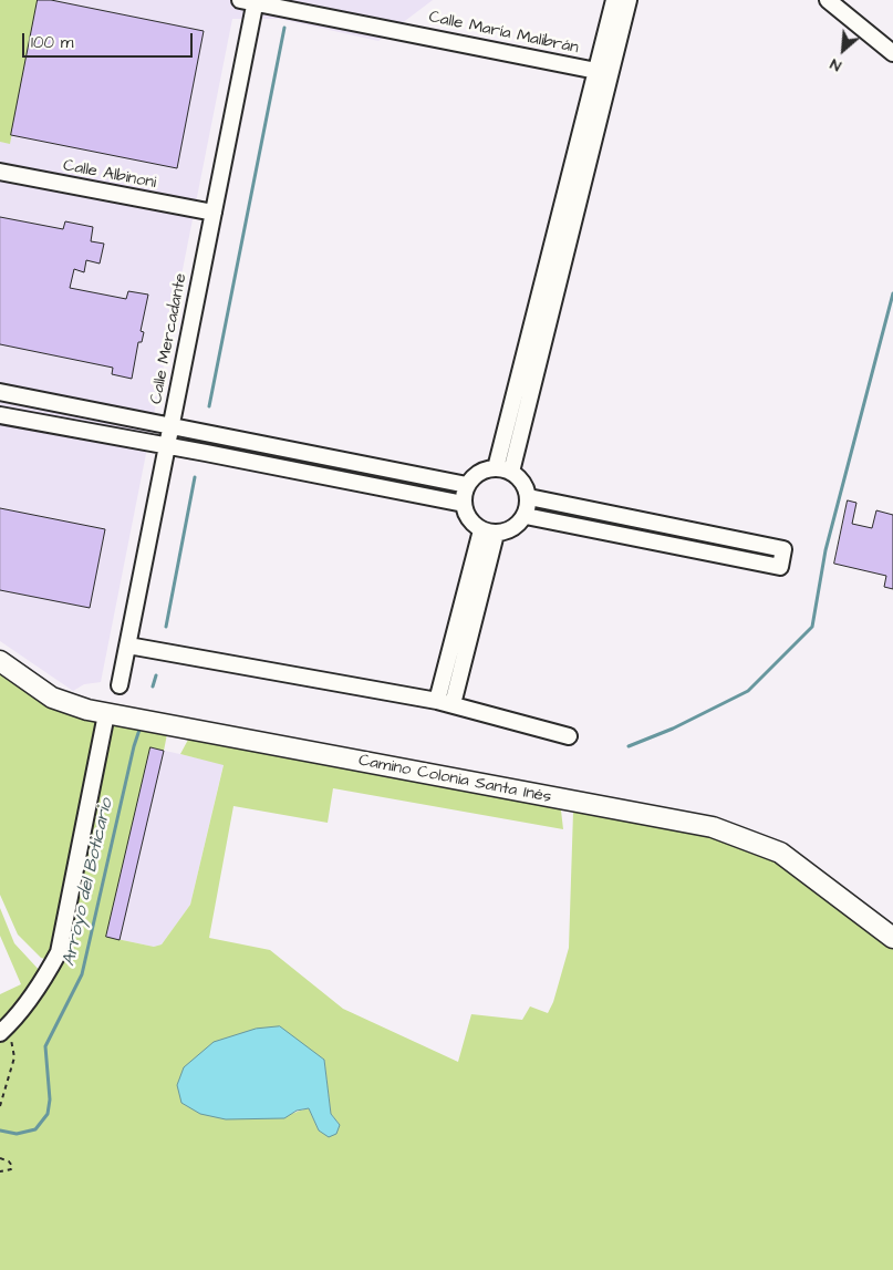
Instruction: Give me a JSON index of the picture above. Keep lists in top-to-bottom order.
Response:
{
  "streets": {
    "main road": ["Camino Colonia Santa Inés"],
    "street": ["Calle María Malibrán", "Calle Albinoni", "Calle Mercadante"]
  },
  "crossings": [
    ["Calle María Malibrán", "Calle Mercadante"],
    ["Calle Albinoni", "Calle Mercadante"]
  ],
  "water": ["Arroyo del Boticario"],
  "scale_bar": "100 m",
  "north": "bottom left"
}
